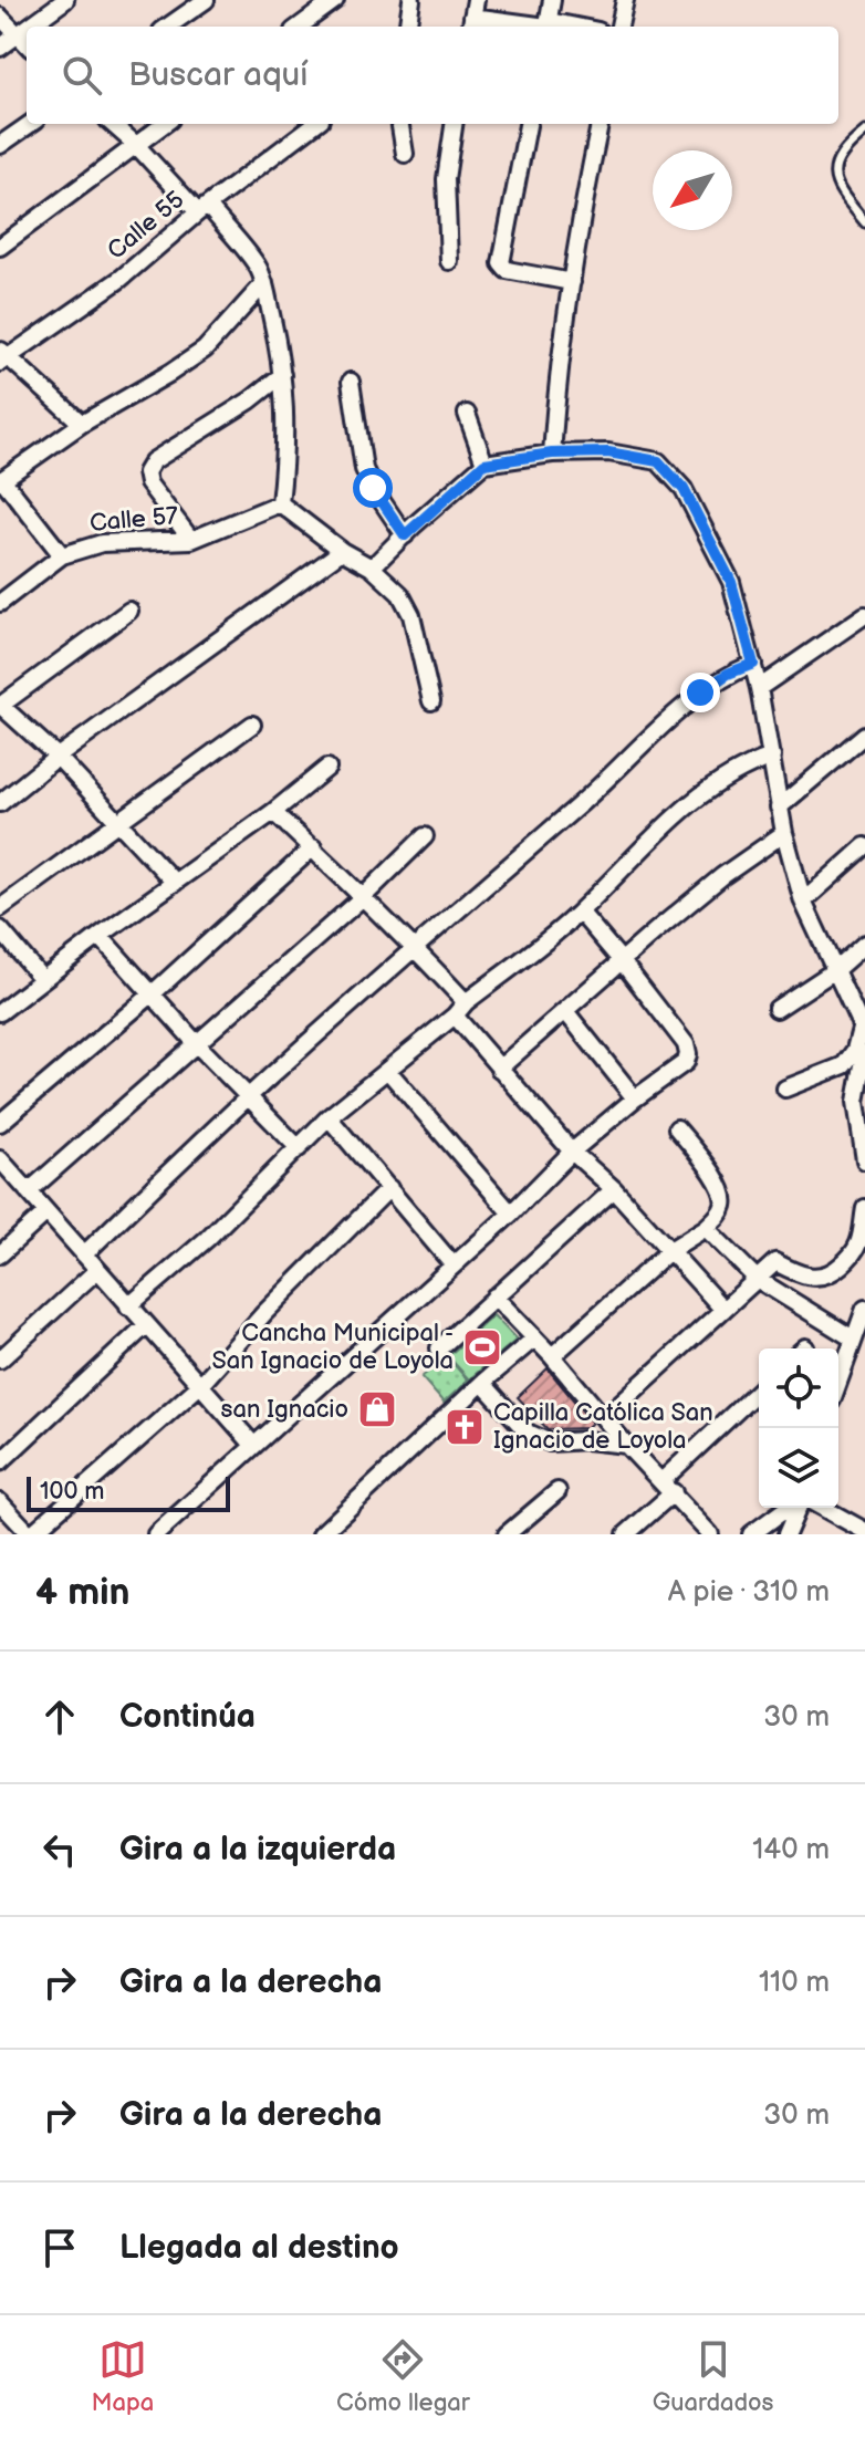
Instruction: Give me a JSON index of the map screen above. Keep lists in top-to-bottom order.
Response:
{
  "streets": {
    "street": ["Calle 55", "Calle 57"]
  },
  "places": {
    "sports": ["Cancha Municipal - San Ignacio de Loyola"],
    "shop": ["san Ignacio"],
    "church": ["Capilla Católica San Ignacio de Loyola"]
  },
  "scale_bar": "100 m",
  "north": "bottom left",
  "page": {
    "search": "Buscar aquí",
    "scale": "100 m",
    "heading": ["4 min", "A pie · 310 m"],
    "list": [
      ["Continúa", "30 m"],
      ["Gira a la izquierda", "140 m"],
      ["Gira a la derecha", "110 m"],
      ["Gira a la derecha", "30 m"],
      "Llegada al destino"
    ],
    "nav": ["Mapa", "Cómo llegar", "Guardados"]
  }
}
